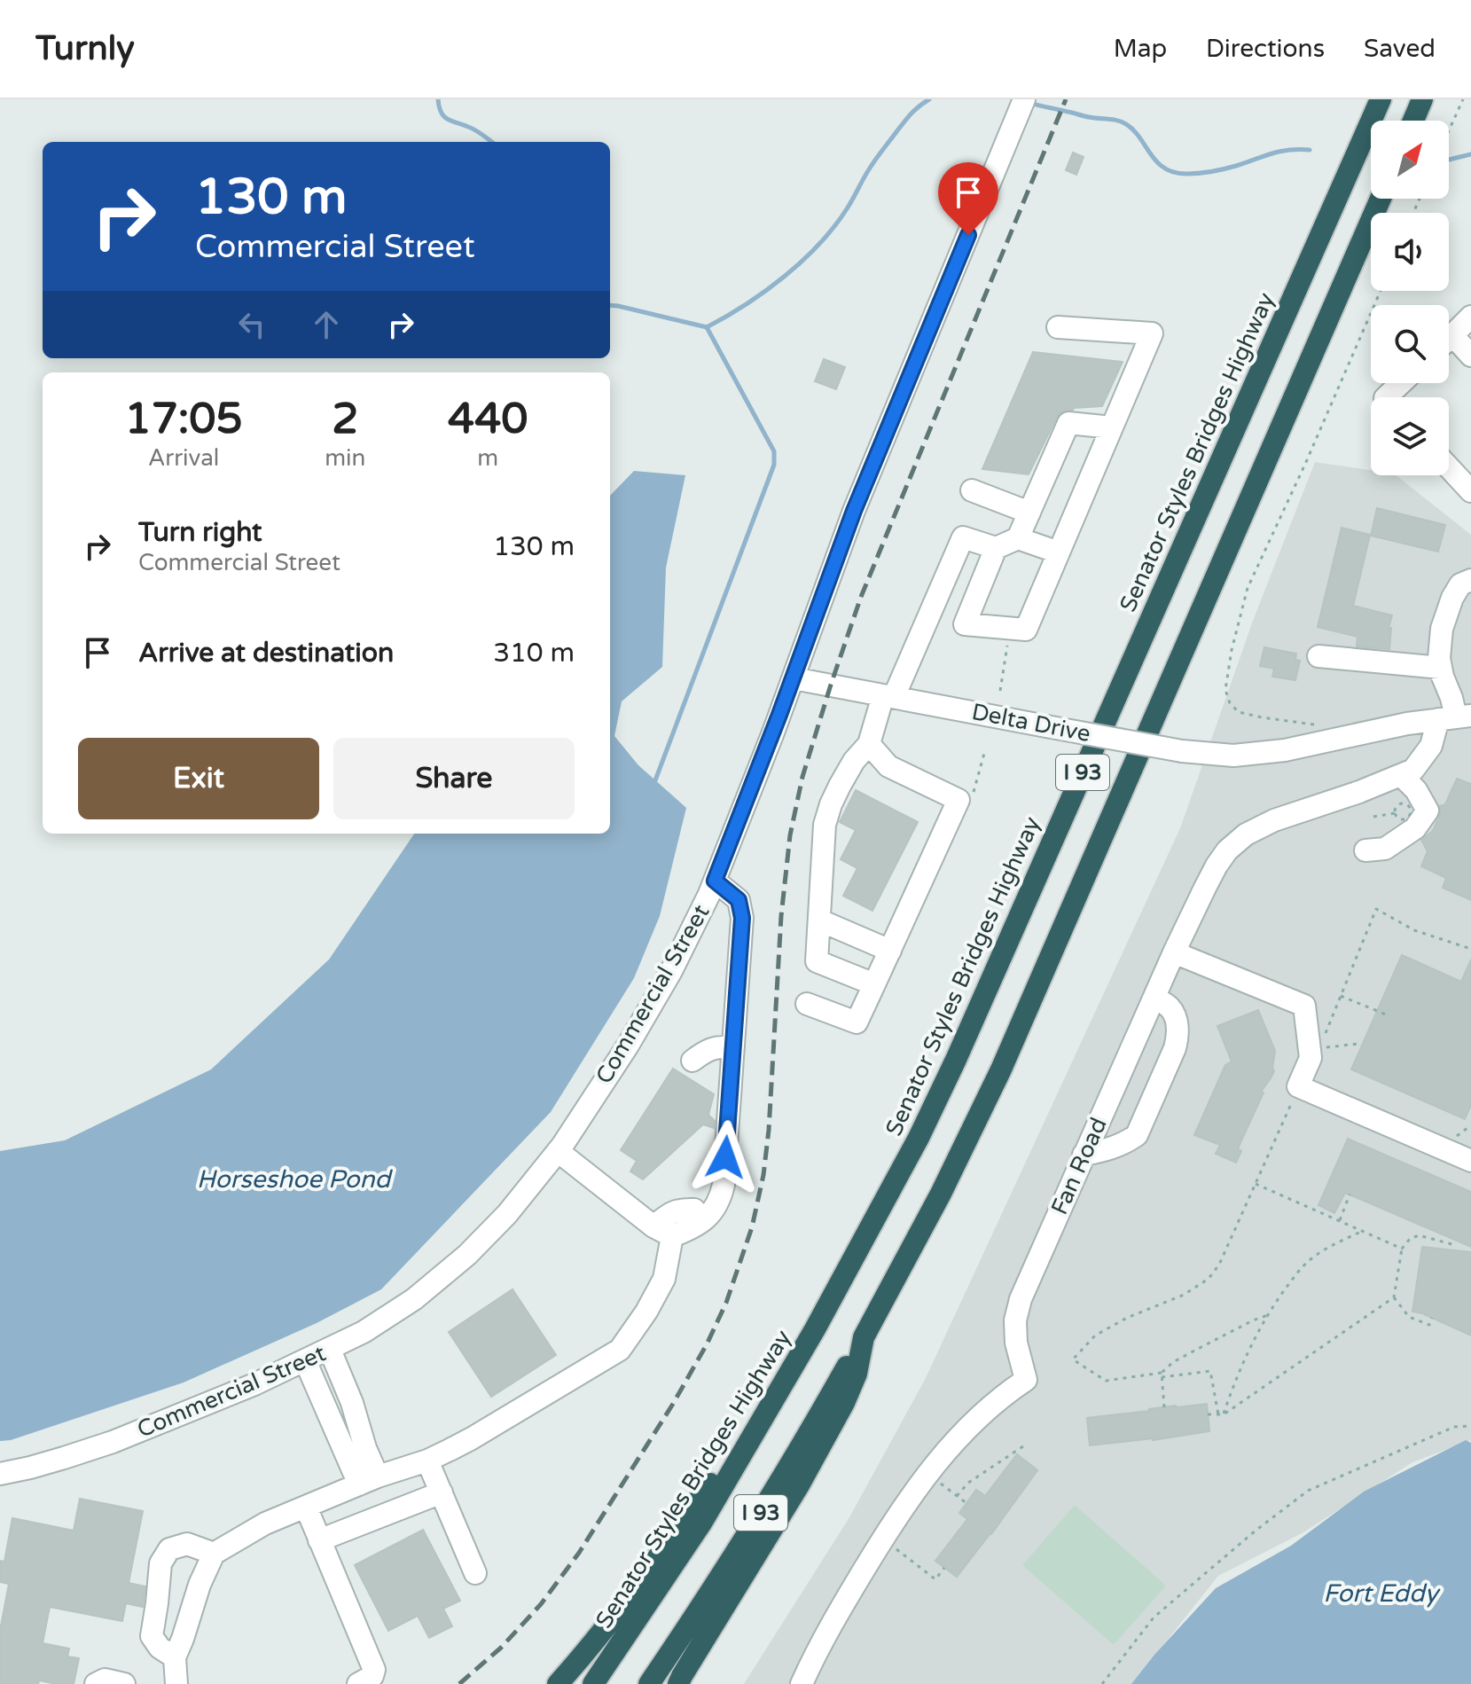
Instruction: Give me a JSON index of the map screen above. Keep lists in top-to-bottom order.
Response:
{
  "streets": {
    "highway": ["Senator Styles Bridges Highway", "I 93"],
    "street": ["Delta Drive", "Commercial Street", "Fan Road"]
  },
  "crossings": [
    ["Delta Drive", "Commercial Street"],
    ["Delta Drive", "Fan Road"]
  ],
  "water": ["Horseshoe Pond", "Fort Eddy"],
  "north": "top right",
  "page": {
    "header": "Turnly",
    "nav": ["Map", "Directions", "Saved"],
    "turn": ["130 m", "Commercial Street"],
    "eta": [
      "17:05",
      "Arrival",
      "2",
      "min",
      "440",
      "m"
    ],
    "list": [
      {
        "name": "Turn right",
        "note": "Commercial Street",
        "value": "130 m"
      },
      {
        "name": "Arrive at destination",
        "value": "310 m"
      }
    ],
    "buttons": ["Exit", "Share"]
  }
}
